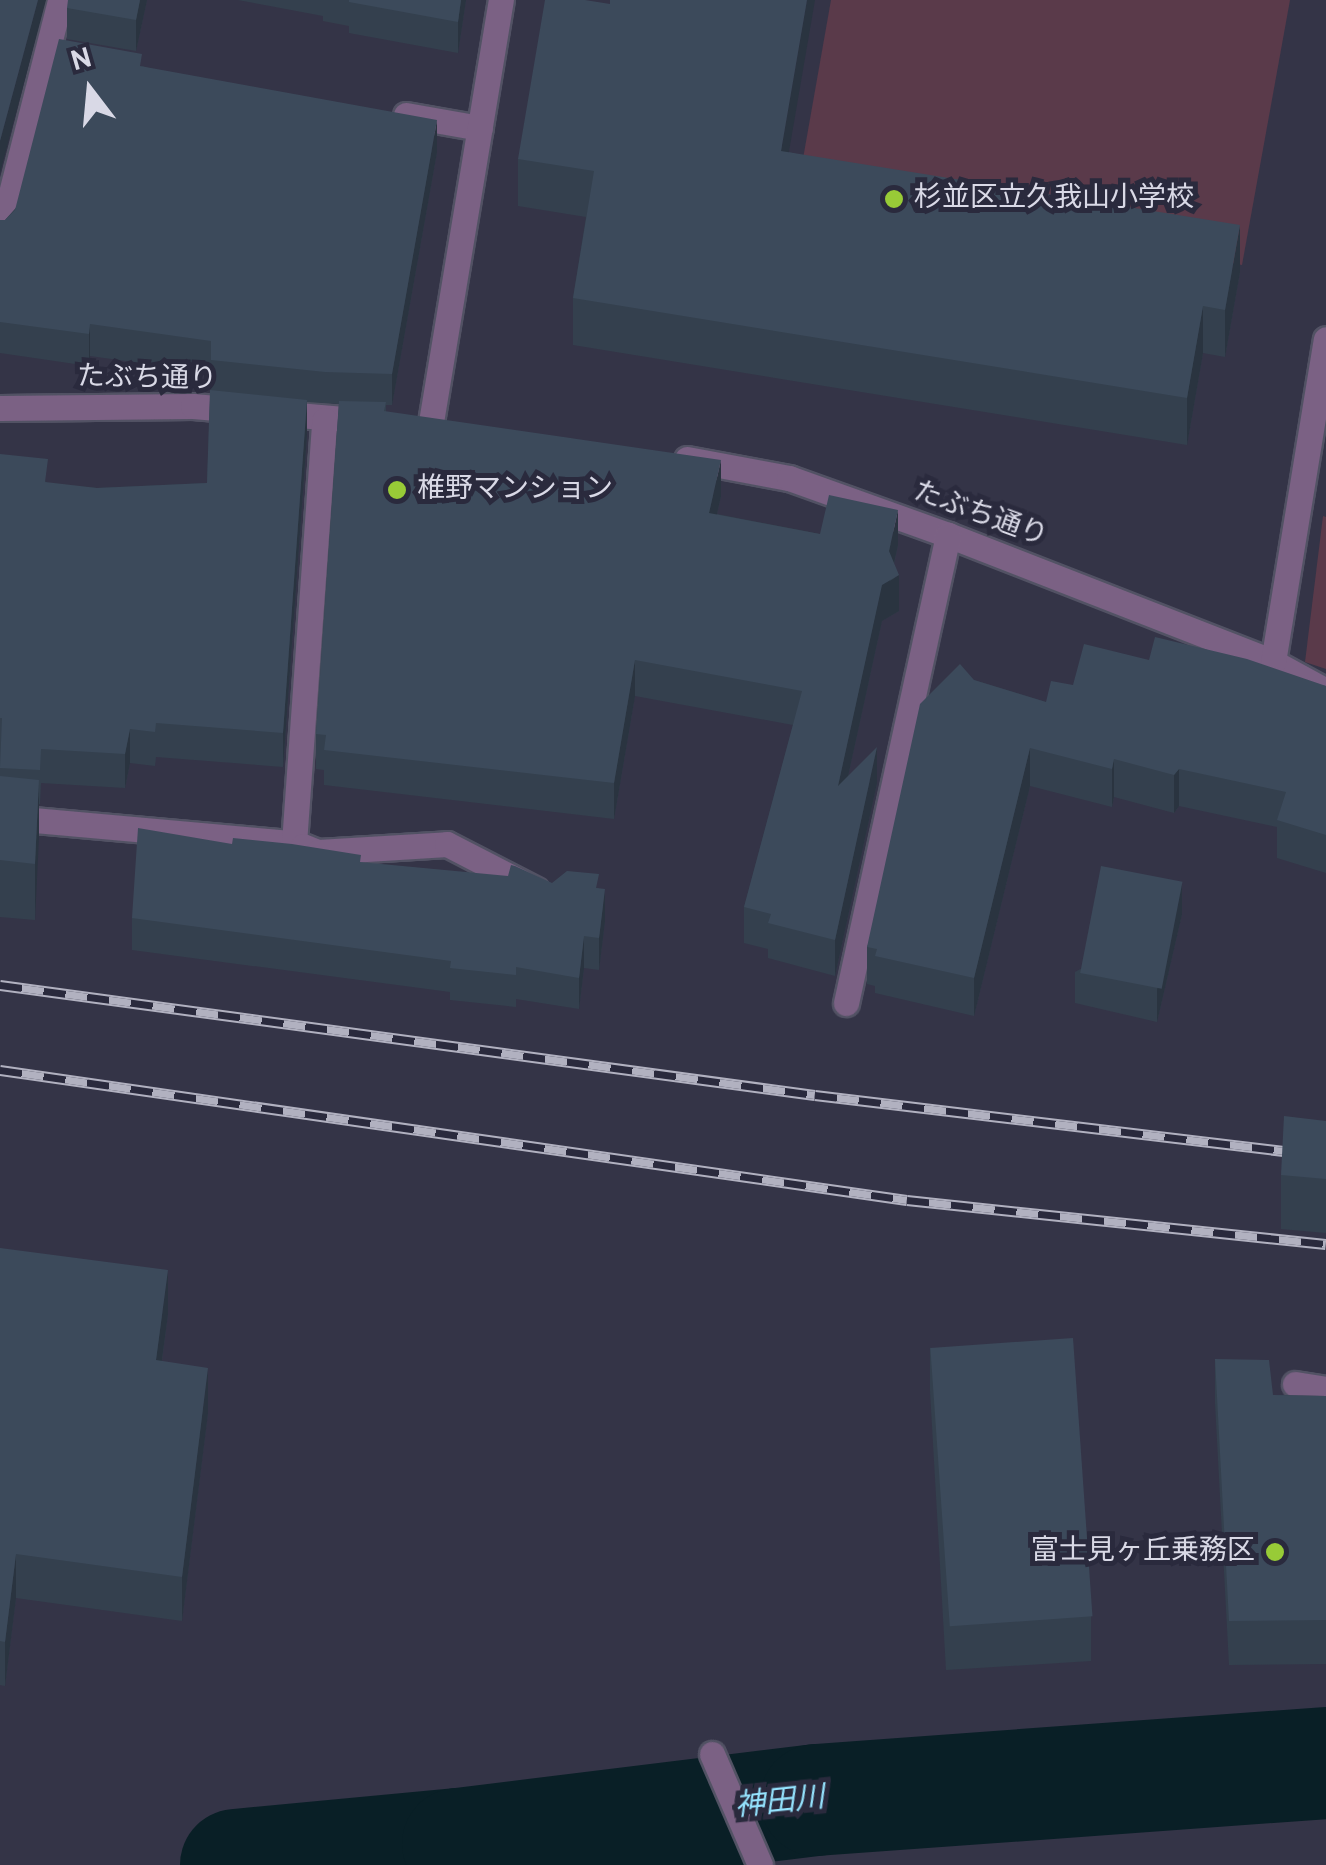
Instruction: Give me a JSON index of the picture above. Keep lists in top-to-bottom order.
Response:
{
  "streets": {
    "street": ["たぶち通り"]
  },
  "water": ["神田川"],
  "places": ["杉並区立久我山小学校", "椎野マンション", "富士見ヶ丘乗務区"],
  "north": "top"
}
